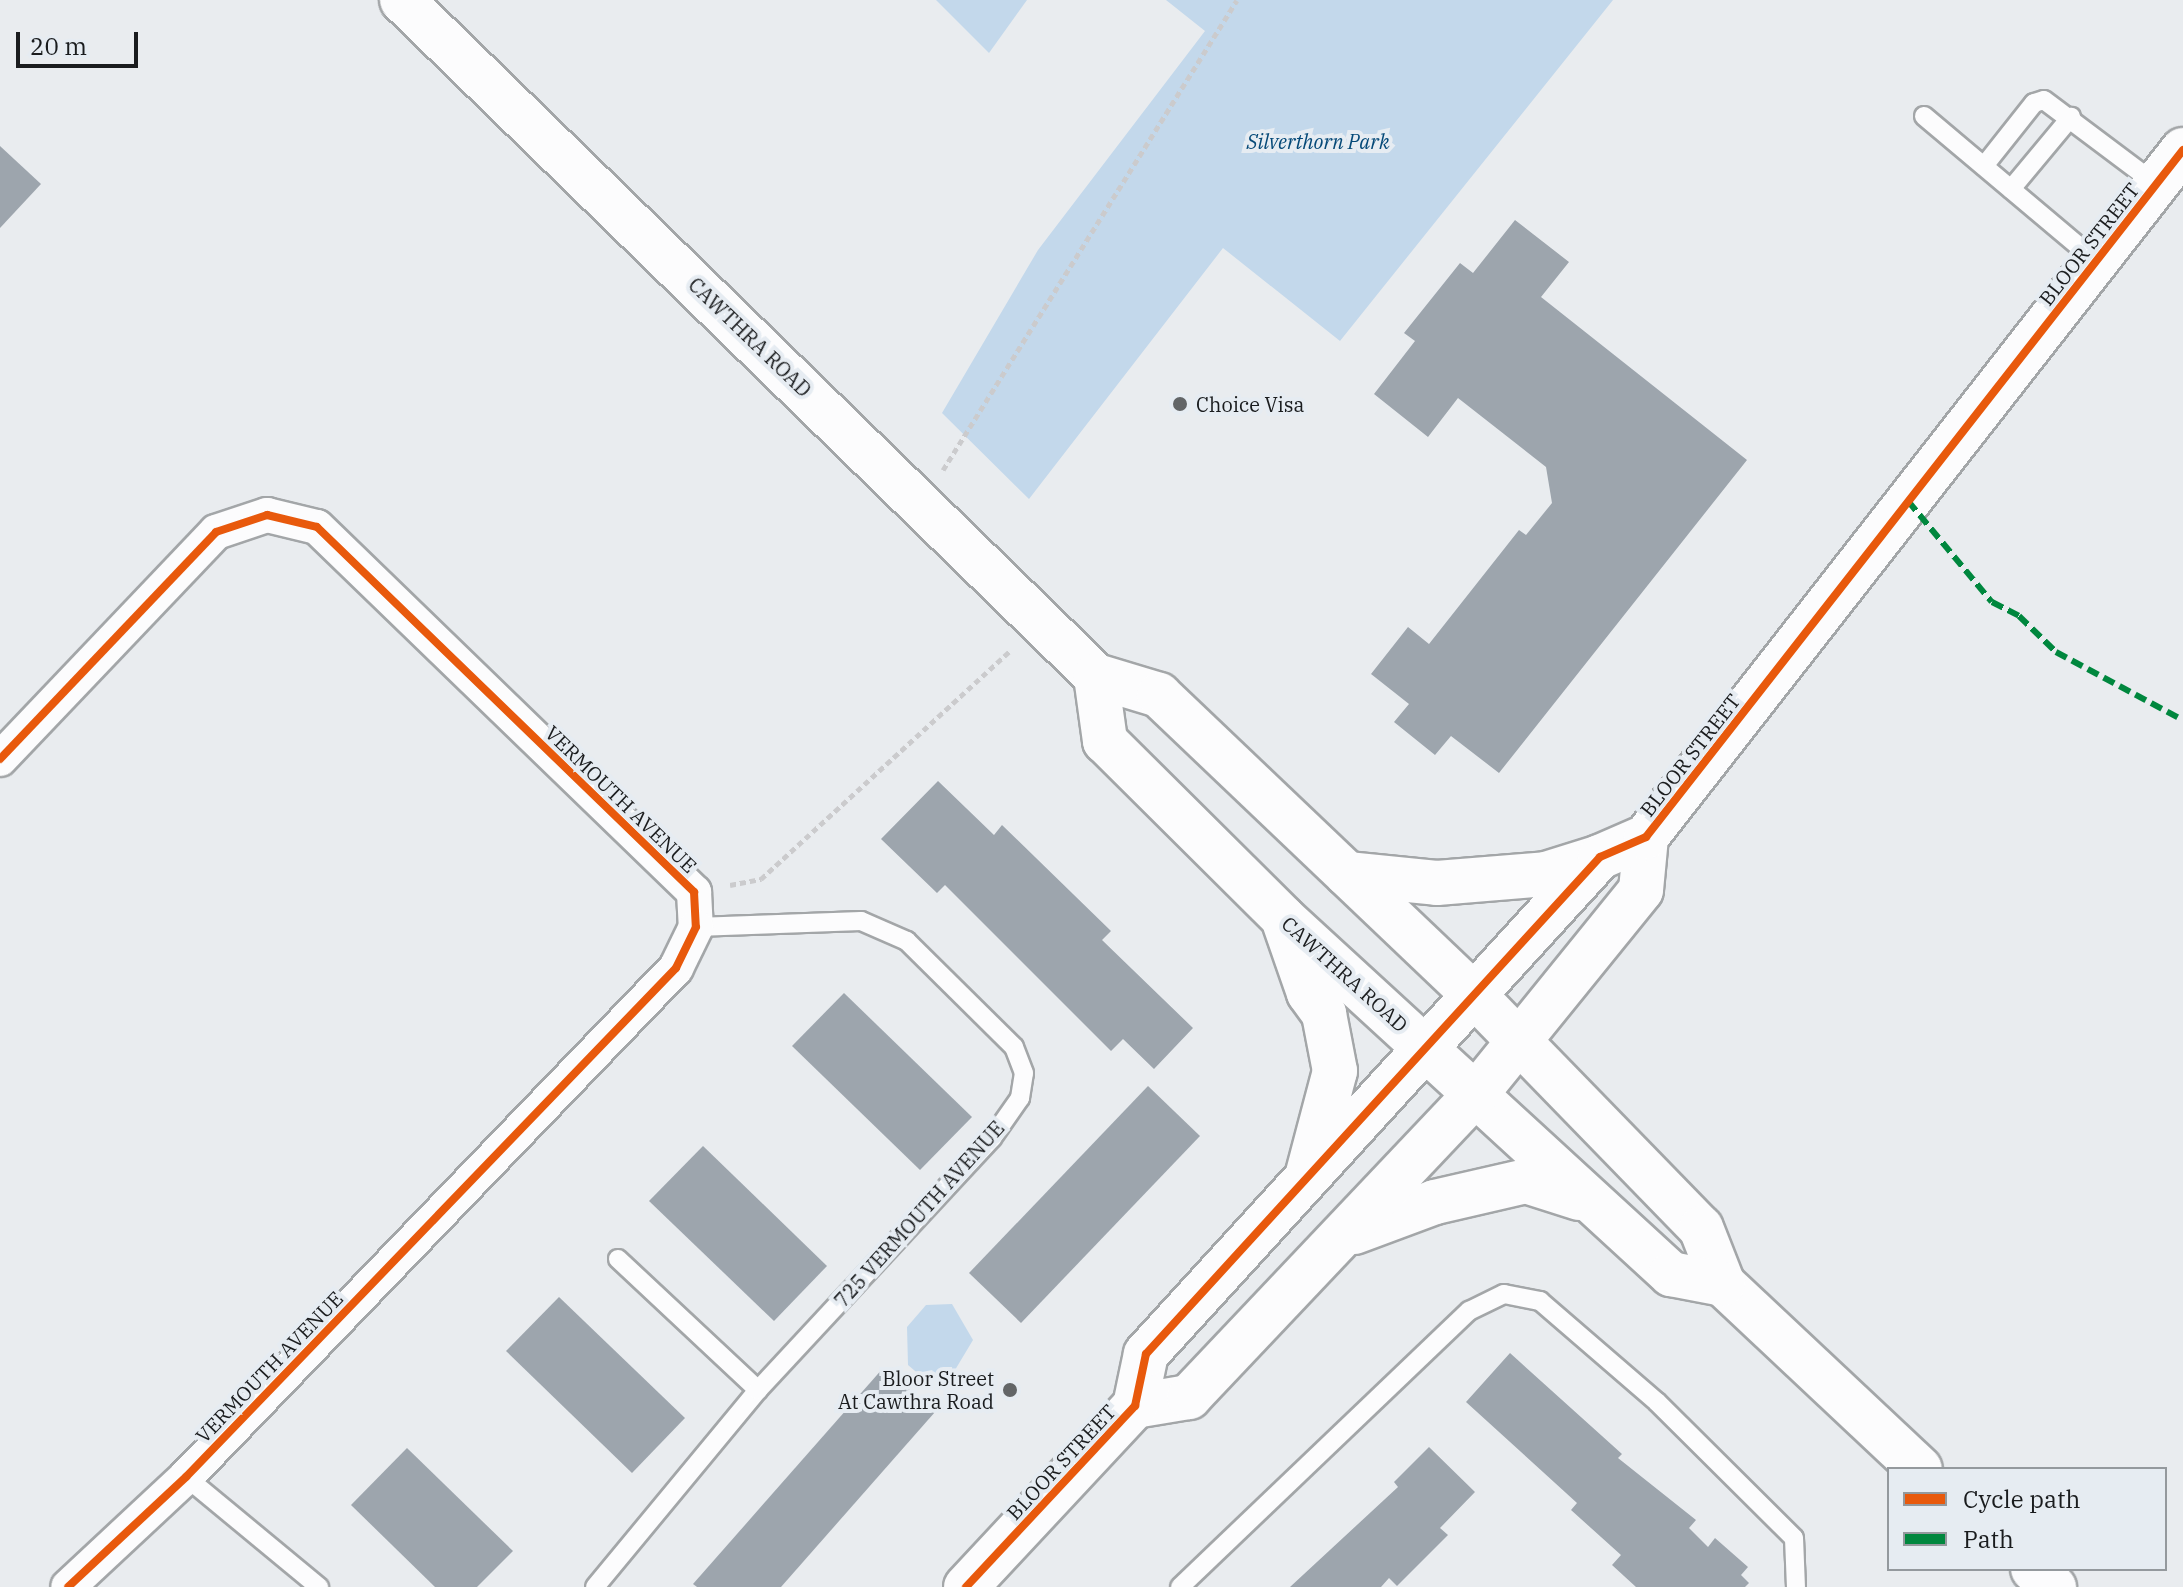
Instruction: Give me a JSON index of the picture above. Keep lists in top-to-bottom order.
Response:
{
  "streets": {
    "main road": ["BLOOR STREET", "CAWTHRA ROAD"],
    "street": ["VERMOUTH AVENUE"],
    "lane": ["725 VERMOUTH AVENUE"]
  },
  "crossings": [
    ["BLOOR STREET", "CAWTHRA ROAD"],
    ["VERMOUTH AVENUE", "725 VERMOUTH AVENUE"]
  ],
  "parks": ["Silverthorn Park"],
  "places": ["Choice Visa", "Bloor Street At Cawthra Road"],
  "legend": ["Cycle path", "Path"],
  "scale_bar": "20 m"
}
